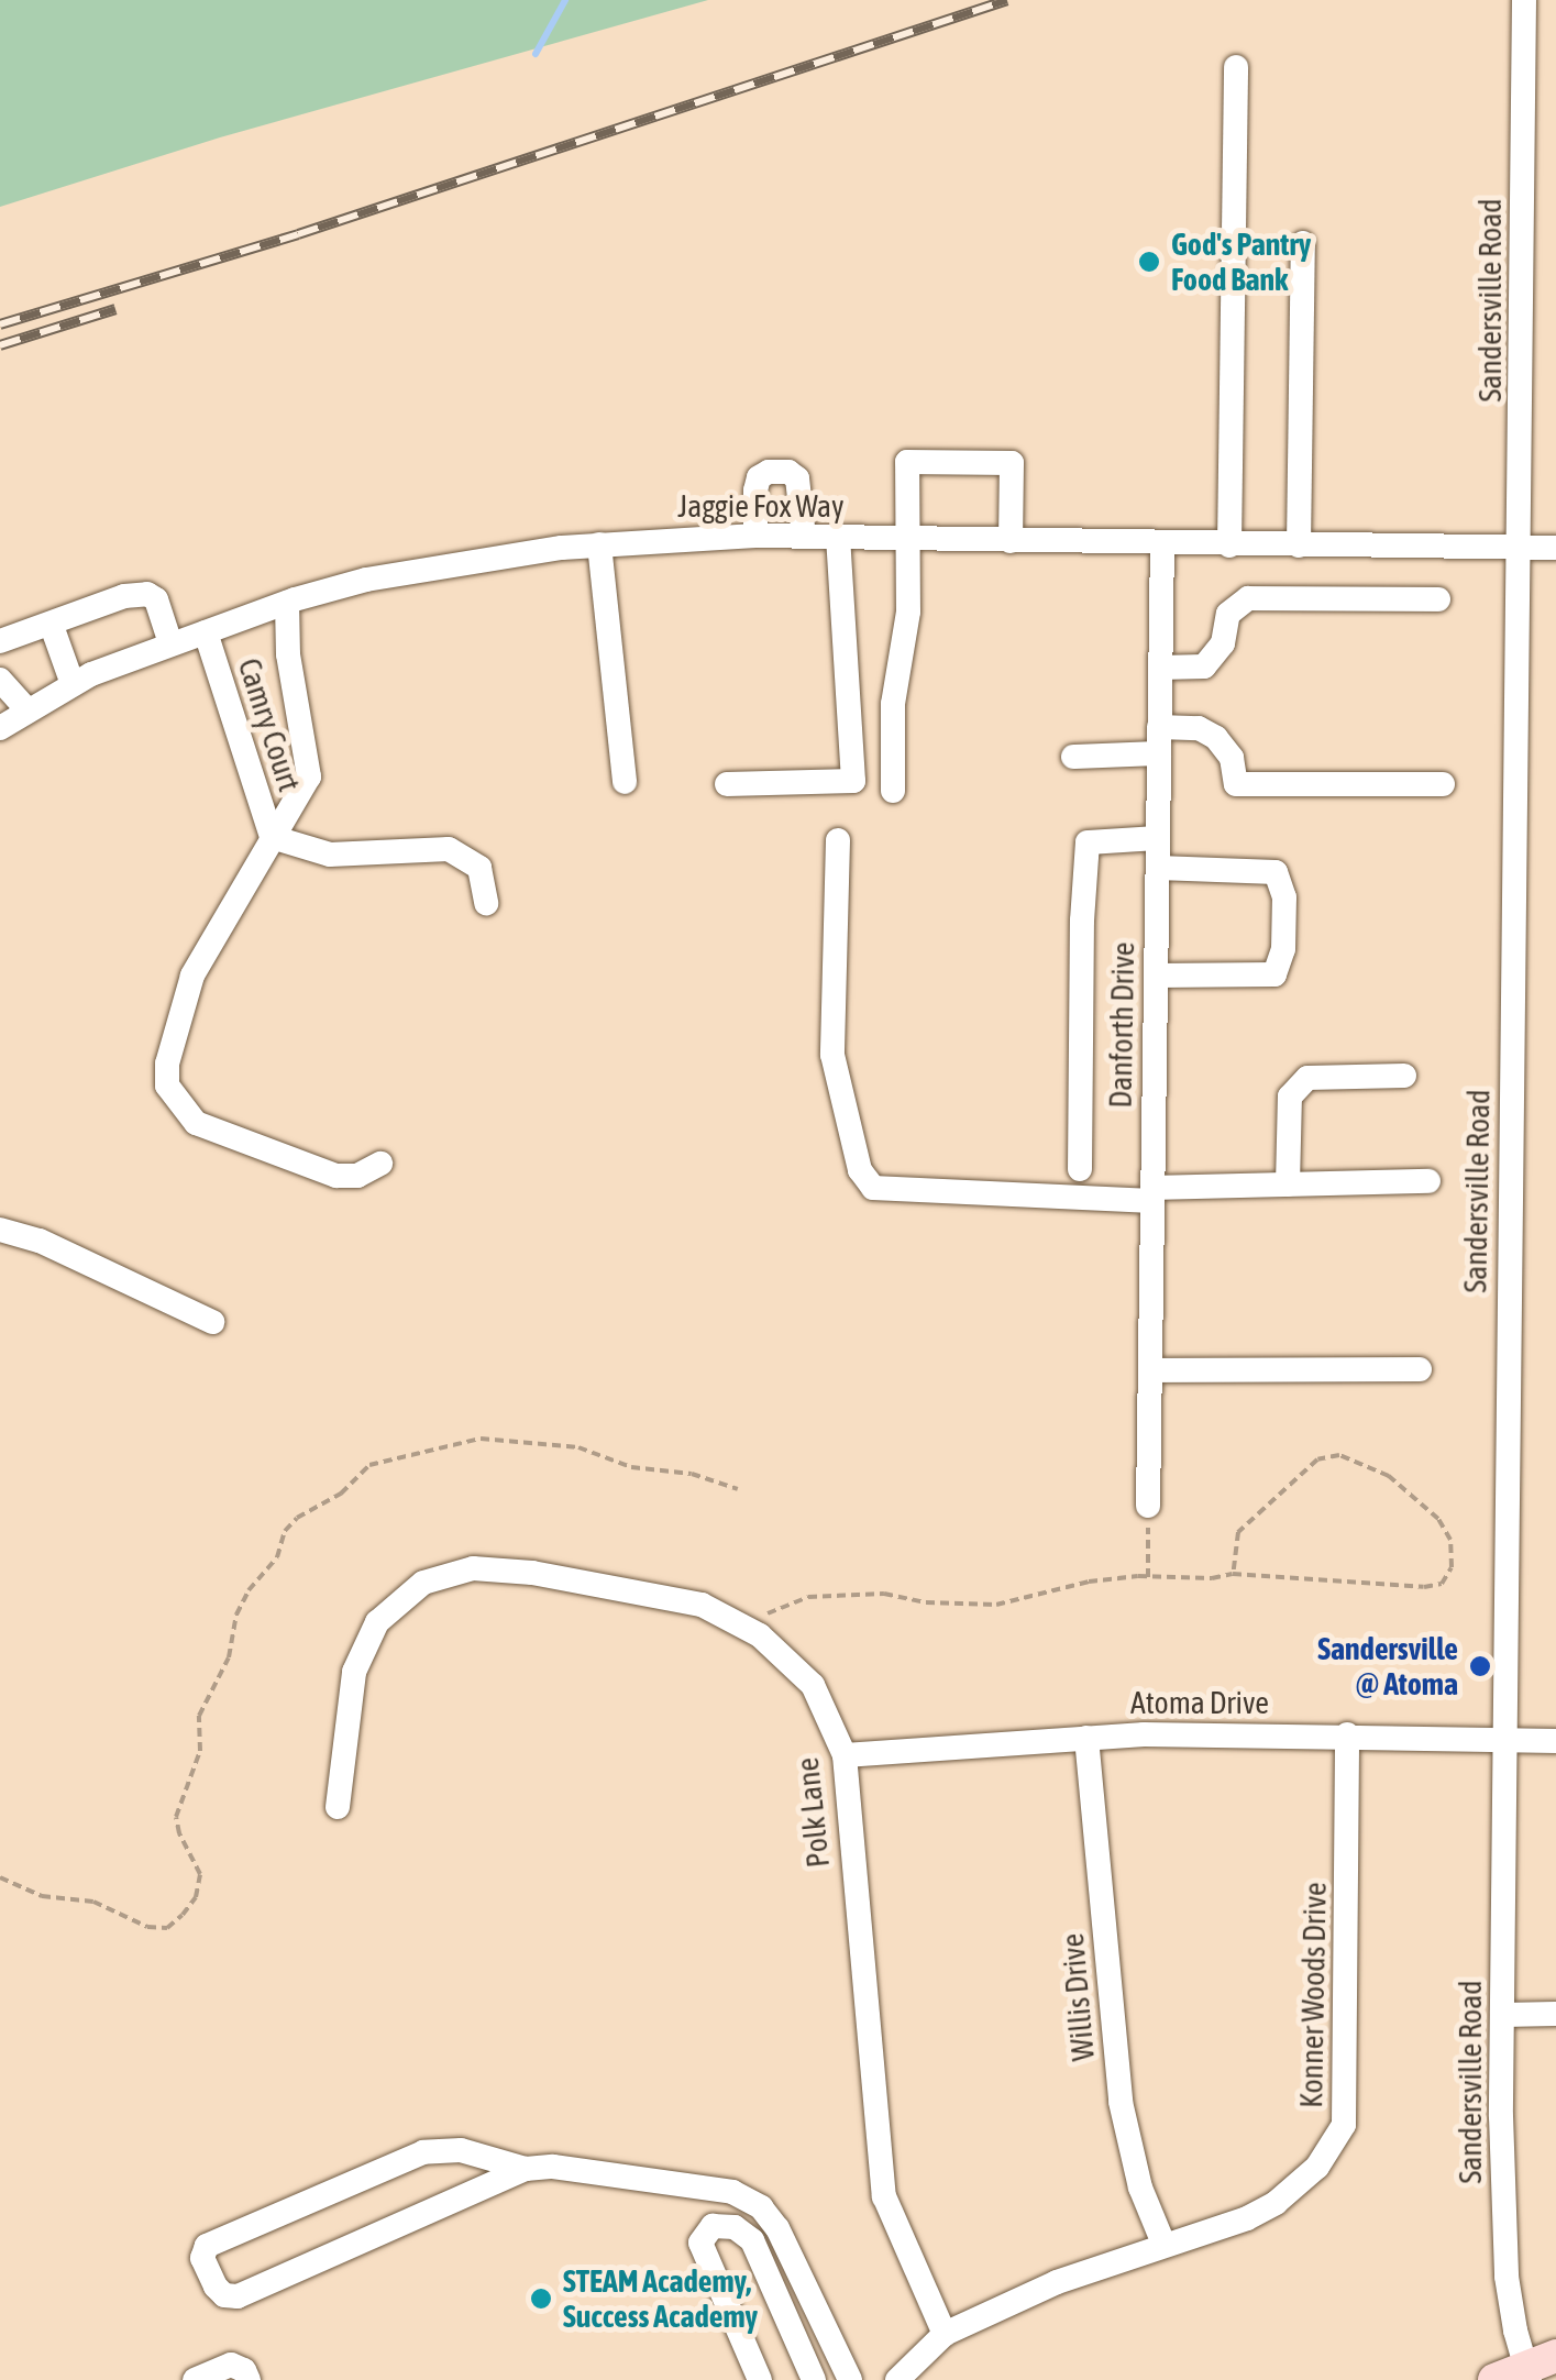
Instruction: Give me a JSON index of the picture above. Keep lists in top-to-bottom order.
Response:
{
  "streets": {
    "street": [
      "Sandersville Road",
      "Jaggie Fox Way",
      "Camry Court",
      "Danforth Drive",
      "Atoma Drive",
      "Polk Lane",
      "Konner Woods Drive",
      "Willis Drive"
    ]
  },
  "crossings": [
    ["Sandersville Road", "Jaggie Fox Way"],
    ["Sandersville Road", "Atoma Drive"],
    ["Jaggie Fox Way", "Camry Court"],
    ["Jaggie Fox Way", "Danforth Drive"],
    ["Atoma Drive", "Polk Lane"],
    ["Atoma Drive", "Konner Woods Drive"],
    ["Atoma Drive", "Willis Drive"],
    ["Polk Lane", "Konner Woods Drive"],
    ["Konner Woods Drive", "Willis Drive"]
  ],
  "places": ["God's Pantry Food Bank", "Sandersville @ Atoma", "STEAM Academy, Success Academy"]
}
